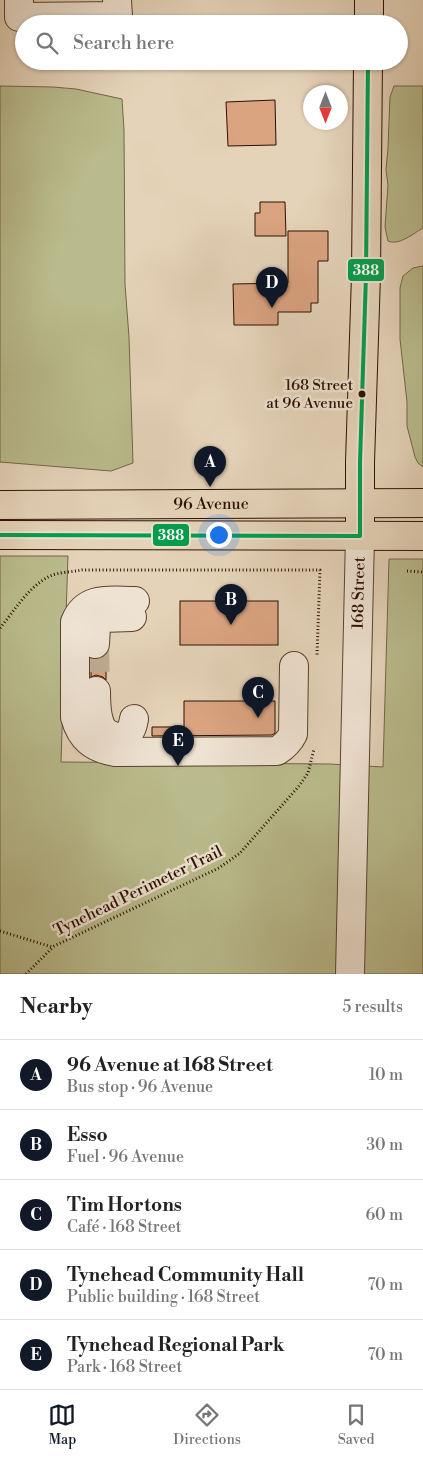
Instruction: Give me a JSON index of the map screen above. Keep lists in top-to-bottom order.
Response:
{
  "streets": {
    "main road": ["96 Avenue", "168 Street"],
    "path": ["Tynehead Perimeter Trail"]
  },
  "crossings": [
    ["96 Avenue", "168 Street"]
  ],
  "places": ["168 Street at 96 Avenue"],
  "lines": ["transit line 388"],
  "north": "bottom",
  "page": {
    "search": "Search here",
    "pins": [
      "D",
      "A",
      "B",
      "C",
      "E"
    ],
    "heading": ["Nearby", "5 results"],
    "list": [
      {
        "mark": "A",
        "name": "96 Avenue at 168 Street",
        "note": "Bus stop · 96 Avenue",
        "value": "10 m"
      },
      {
        "mark": "B",
        "name": "Esso",
        "note": "Fuel · 96 Avenue",
        "value": "30 m"
      },
      {
        "mark": "C",
        "name": "Tim Hortons",
        "note": "Café · 168 Street",
        "value": "60 m"
      },
      {
        "mark": "D",
        "name": "Tynehead Community Hall",
        "note": "Public building · 168 Street",
        "value": "70 m"
      },
      {
        "mark": "E",
        "name": "Tynehead Regional Park",
        "note": "Park · 168 Street",
        "value": "70 m"
      }
    ],
    "nav": ["Map", "Directions", "Saved"]
  }
}
